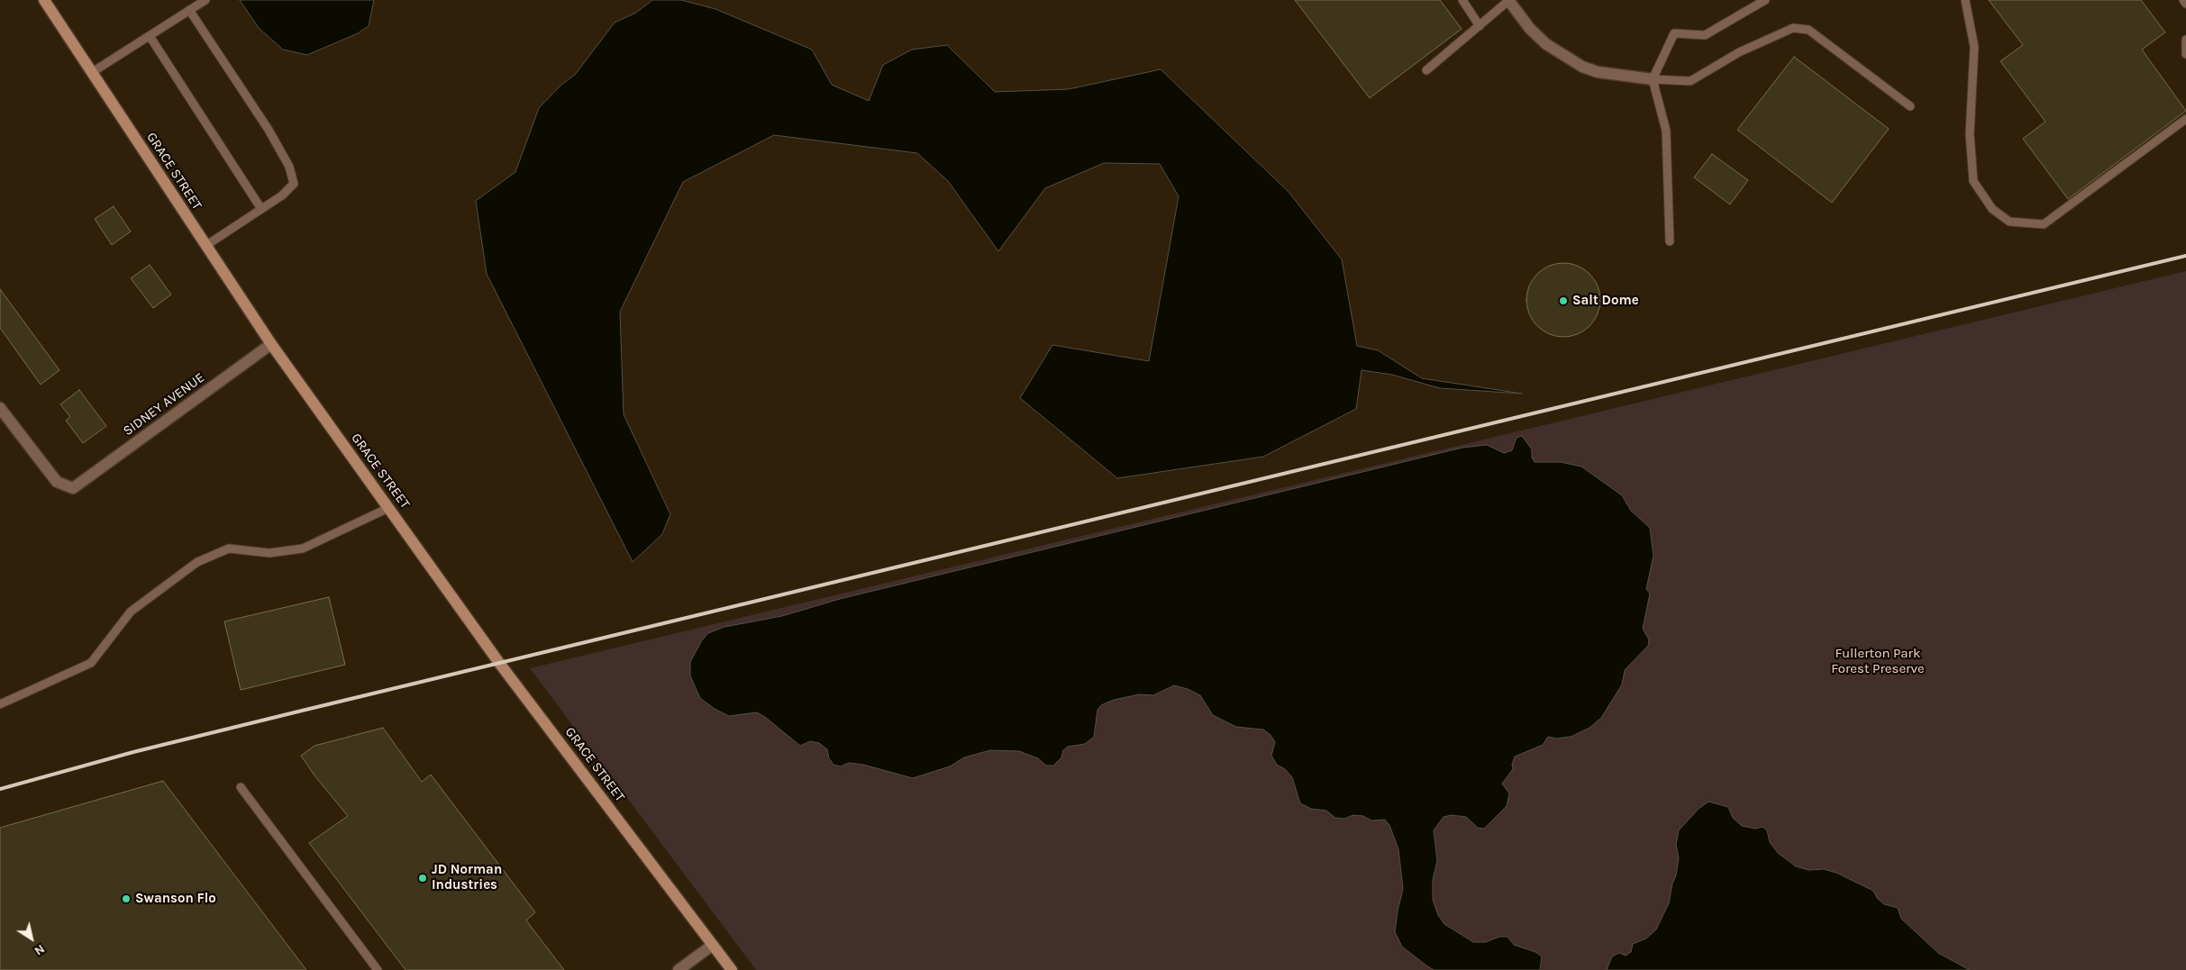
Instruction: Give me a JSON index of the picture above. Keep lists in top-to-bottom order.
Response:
{
  "streets": {
    "street": ["GRACE STREET", "SIDNEY AVENUE"]
  },
  "crossings": [
    ["GRACE STREET", "SIDNEY AVENUE"]
  ],
  "parks": ["Fullerton Park Forest Preserve"],
  "places": ["Salt Dome", "JD Norman Industries", "Swanson Flo"],
  "north": "bottom right"
}
